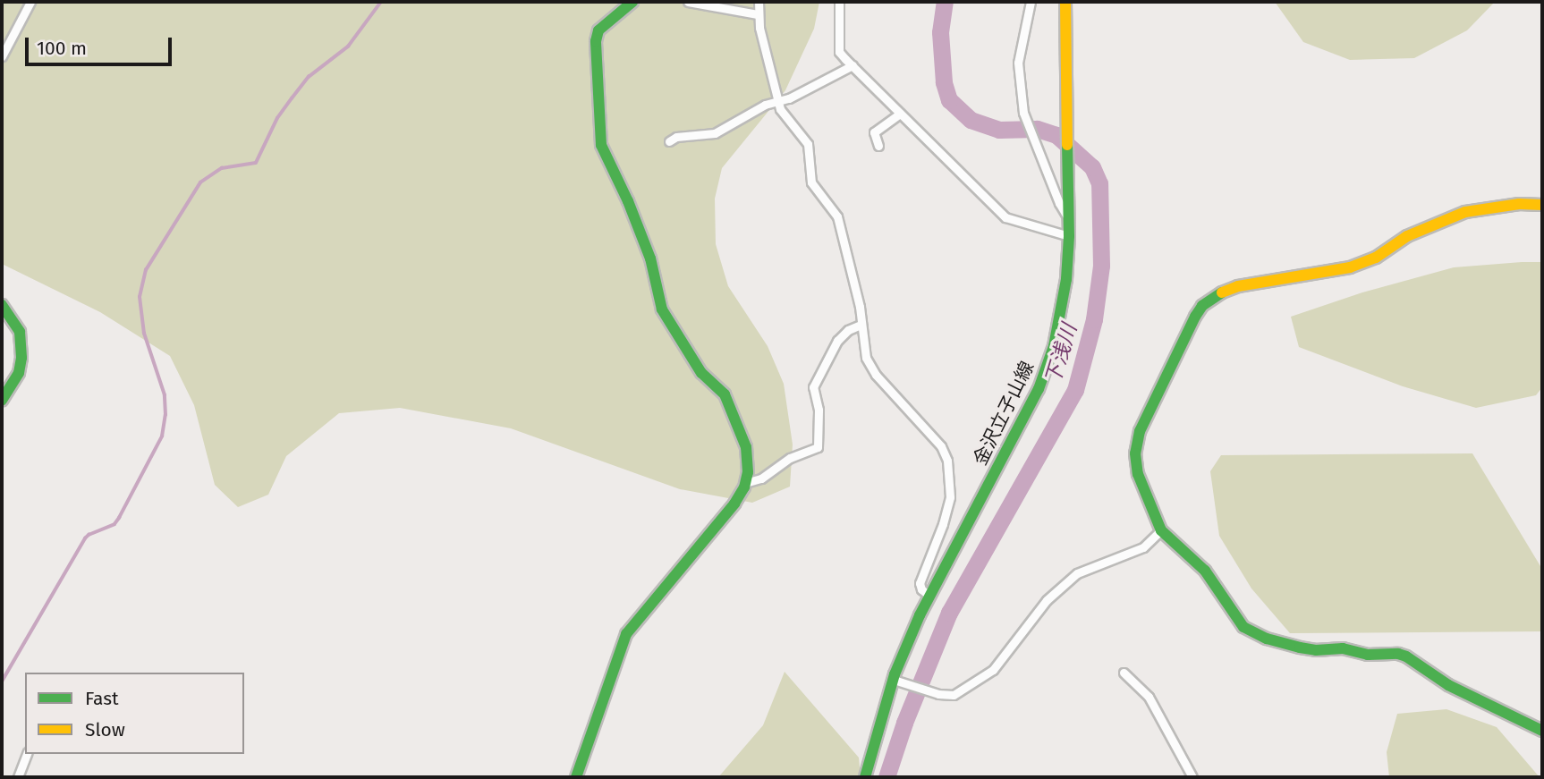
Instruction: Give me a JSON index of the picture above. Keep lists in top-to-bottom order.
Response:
{
  "streets": {
    "street": ["金沢立子山線"]
  },
  "water": ["下浅川"],
  "legend": ["Fast", "Slow"],
  "scale_bar": "100 m"
}
